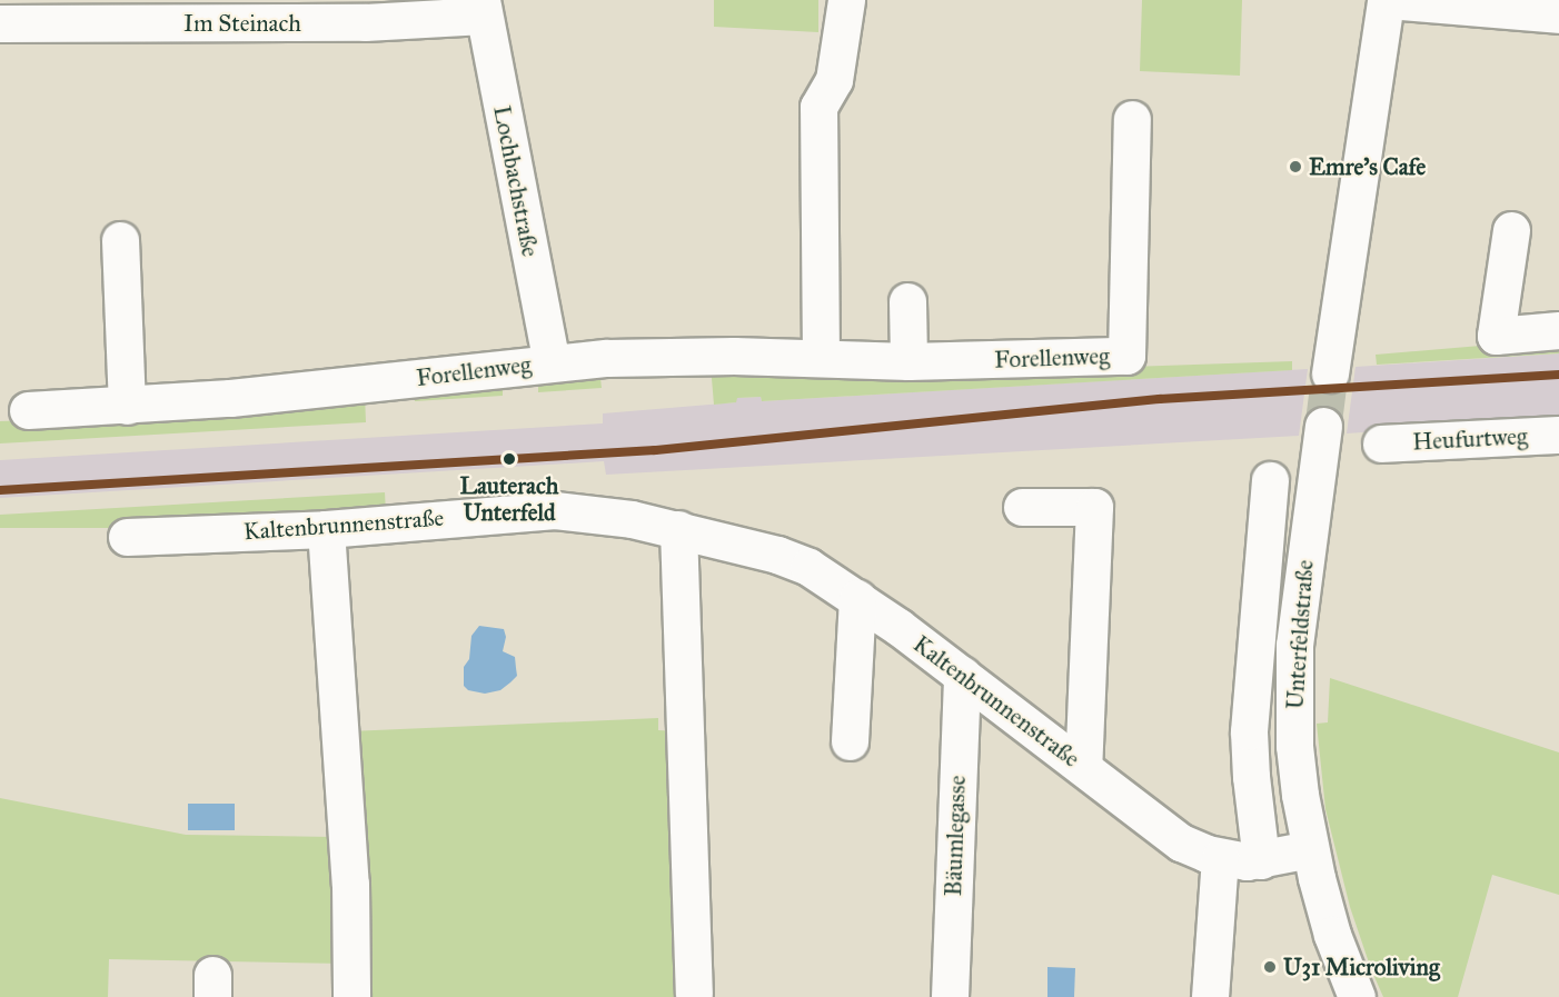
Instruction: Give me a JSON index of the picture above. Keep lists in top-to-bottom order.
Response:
{
  "streets": {
    "street": [
      "Im Steinach",
      "Lochbachstraße",
      "Forellenweg",
      "Heufurtweg",
      "Kaltenbrunnenstraße",
      "Unterfeldstraße",
      "Bäumlegasse"
    ]
  },
  "crossings": [
    ["Im Steinach", "Lochbachstraße"],
    ["Lochbachstraße", "Forellenweg"],
    ["Kaltenbrunnenstraße", "Unterfeldstraße"],
    ["Kaltenbrunnenstraße", "Bäumlegasse"]
  ],
  "places": ["Emre's Cafe", "Lauterach Unterfeld", "U31 Microliving"]
}
